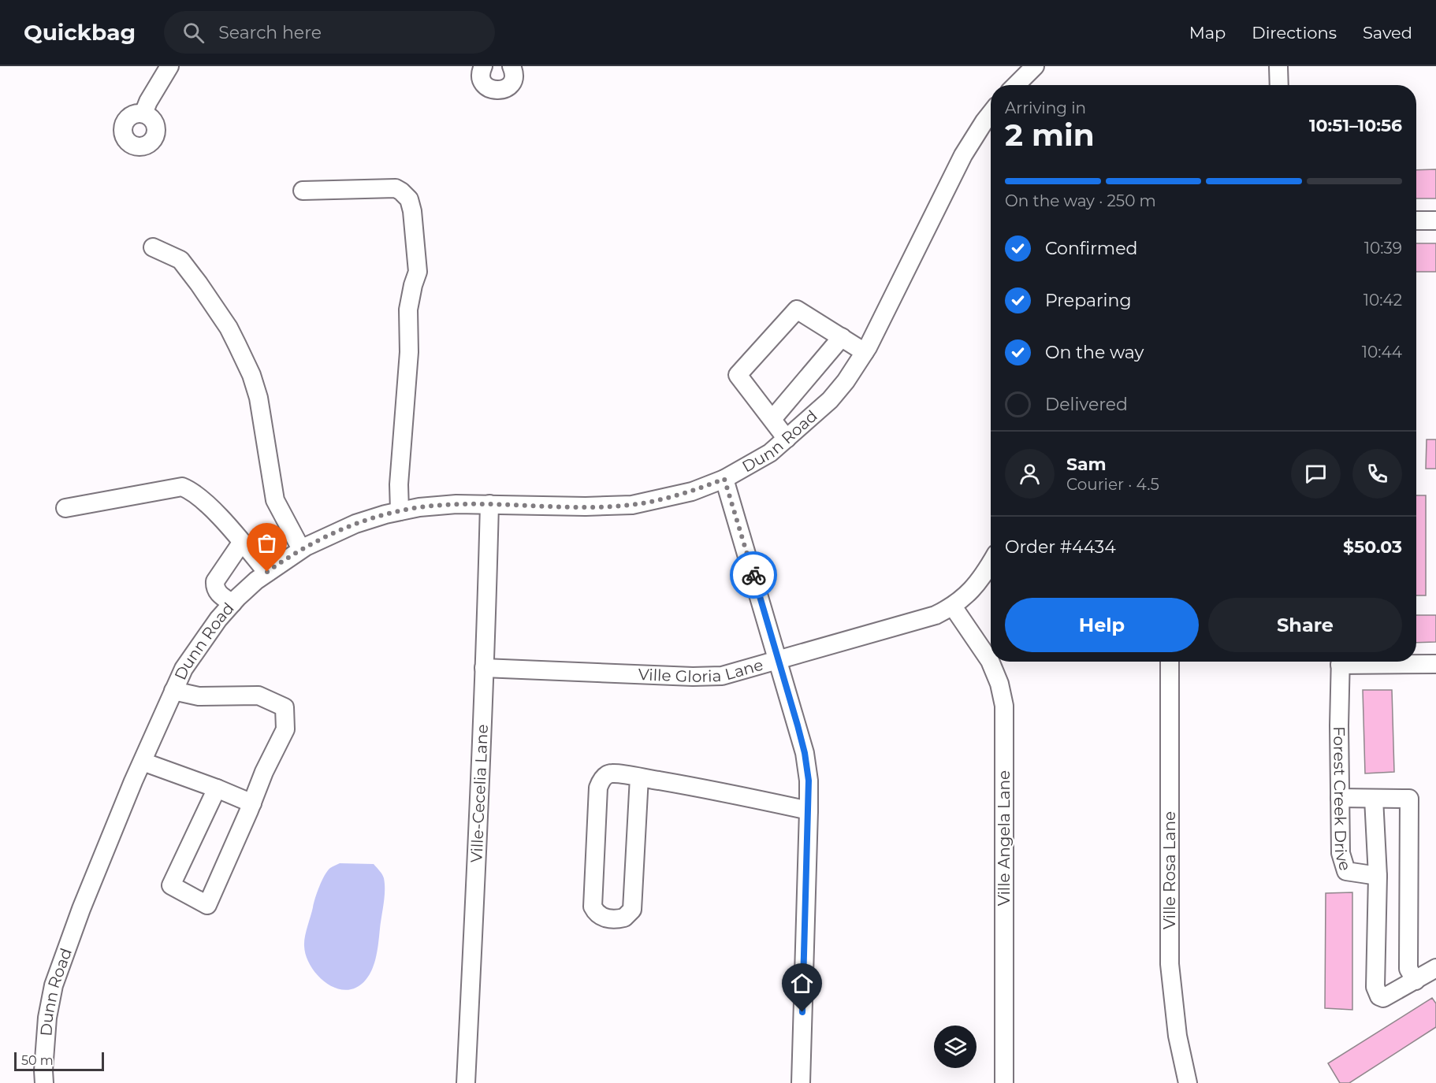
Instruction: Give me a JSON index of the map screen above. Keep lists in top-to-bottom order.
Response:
{
  "streets": {
    "street": [
      "Dunn Road",
      "Ville Gloria Lane",
      "Ville-Cecelia Lane",
      "Forest Creek Drive",
      "Ville Angela Lane",
      "Ville Rosa Lane"
    ]
  },
  "crossings": [
    ["Dunn Road", "Ville-Cecelia Lane"],
    ["Ville Gloria Lane", "Ville-Cecelia Lane"],
    ["Ville Gloria Lane", "Ville Angela Lane"]
  ],
  "scale_bar": "50 m",
  "page": {
    "header": "Quickbag",
    "search": "Search here",
    "nav": ["Map", "Directions", "Saved"],
    "heading": ["2 min", "Arriving in", "10:51–10:56"],
    "panel": [
      "Sam",
      "Courier · 4.5",
      "Order #4434",
      "$50.03"
    ],
    "bar": "On the way · 250 m",
    "list": [
      ["Confirmed", "10:39"],
      ["Preparing", "10:42"],
      ["On the way", "10:44"],
      "Delivered"
    ],
    "buttons": ["Help", "Share"],
    "scale": "50 m"
  }
}
